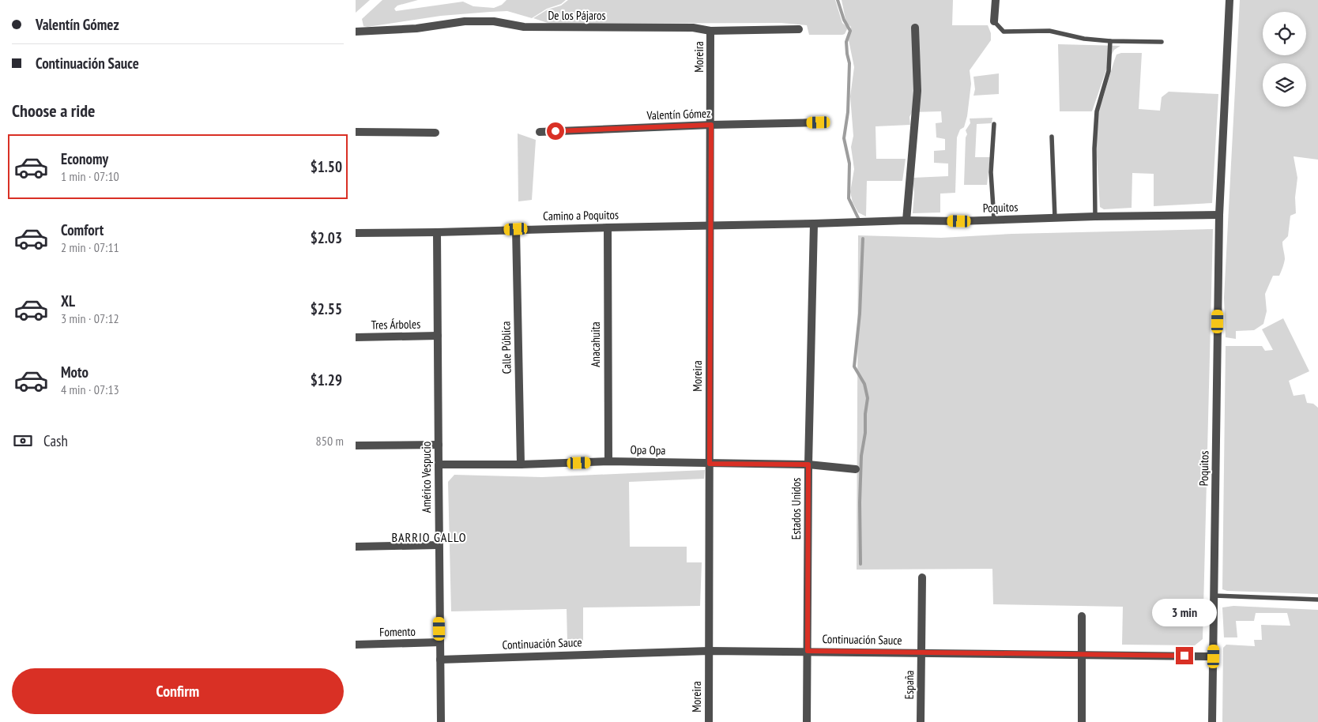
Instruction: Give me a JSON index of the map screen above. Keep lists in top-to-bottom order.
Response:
{
  "streets": {
    "street": [
      "De los Pájaros",
      "Moreira",
      "Valentín Gómez",
      "Poquitos",
      "Camino a Poquitos",
      "Tres Árboles",
      "Anacahuita",
      "Calle Pública",
      "Opa Opa",
      "Américo Vespucio",
      "Estados Unidos",
      "Fomento",
      "Continuación Sauce",
      "España"
    ]
  },
  "crossings": [
    ["De los Pájaros", "Moreira"],
    ["Moreira", "Valentín Gómez"],
    ["Moreira", "Poquitos"],
    ["Moreira", "Camino a Poquitos"],
    ["Moreira", "Opa Opa"],
    ["Moreira", "Continuación Sauce"],
    ["Poquitos", "Camino a Poquitos"],
    ["Poquitos", "Estados Unidos"],
    ["Poquitos", "Continuación Sauce"],
    ["Camino a Poquitos", "Anacahuita"],
    ["Camino a Poquitos", "Calle Pública"],
    ["Camino a Poquitos", "Américo Vespucio"],
    ["Tres Árboles", "Américo Vespucio"],
    ["Anacahuita", "Opa Opa"],
    ["Calle Pública", "Opa Opa"],
    ["Opa Opa", "Américo Vespucio"],
    ["Opa Opa", "Estados Unidos"],
    ["Américo Vespucio", "Fomento"],
    ["Américo Vespucio", "Continuación Sauce"],
    ["Estados Unidos", "Continuación Sauce"],
    ["Continuación Sauce", "España"]
  ],
  "districts": ["BARRIO GALLO"],
  "page": {
    "banner": ["Valentín Gómez", "Continuación Sauce"],
    "heading": "Choose a ride",
    "list": [
      {
        "name": "Economy",
        "note": "1 min · 07:10",
        "value": "$1.50"
      },
      {
        "name": "Comfort",
        "note": "2 min · 07:11",
        "value": "$2.03"
      },
      {
        "name": "XL",
        "note": "3 min · 07:12",
        "value": "$2.55"
      },
      {
        "name": "Moto",
        "note": "4 min · 07:13",
        "value": "$1.29"
      }
    ],
    "pay": ["Cash", "850 m"],
    "bubble": "3 min",
    "buttons": "Confirm"
  }
}
